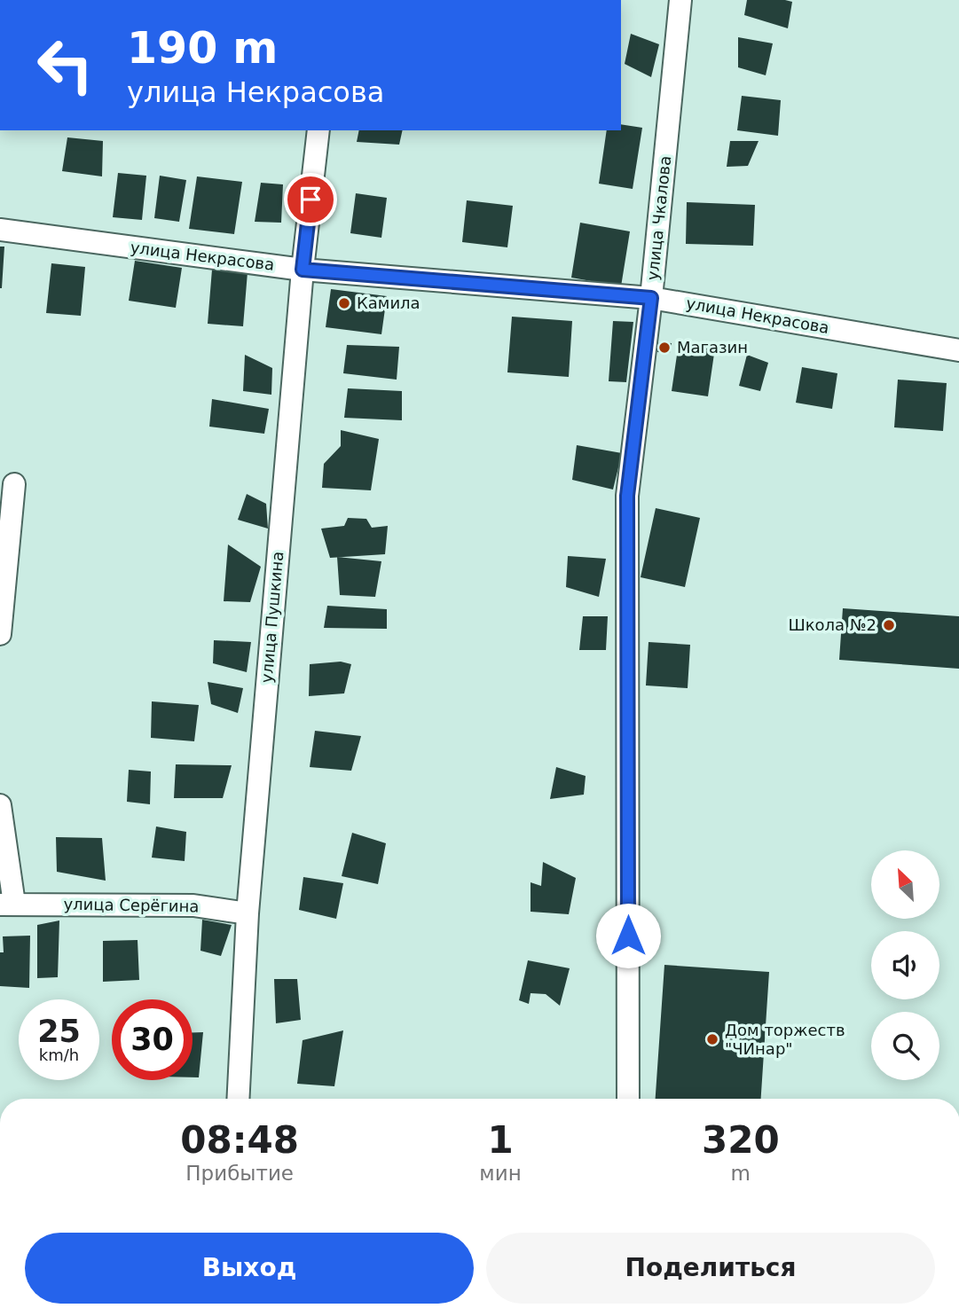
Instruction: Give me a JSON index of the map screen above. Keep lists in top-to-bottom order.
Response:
{
  "streets": {
    "street": [
      "улица Чкалова",
      "улица Некрасова",
      "улица Пушкина",
      "улица Серёгина"
    ]
  },
  "crossings": [
    ["улица Чкалова", "улица Некрасова"],
    ["улица Некрасова", "улица Пушкина"],
    ["улица Пушкина", "улица Серёгина"]
  ],
  "places": [
    "Камила",
    "Магазин",
    "Школа №2",
    "Дом торжеств \"ЧИнар\""
  ],
  "north": "top left",
  "page": {
    "turn": ["190 m", "улица Некрасова"],
    "speed": "25 km/h",
    "limit": "30",
    "eta": [
      "08:48",
      "Прибытие",
      "1",
      "мин",
      "320",
      "m"
    ],
    "buttons": ["Выход", "Поделиться"]
  }
}
